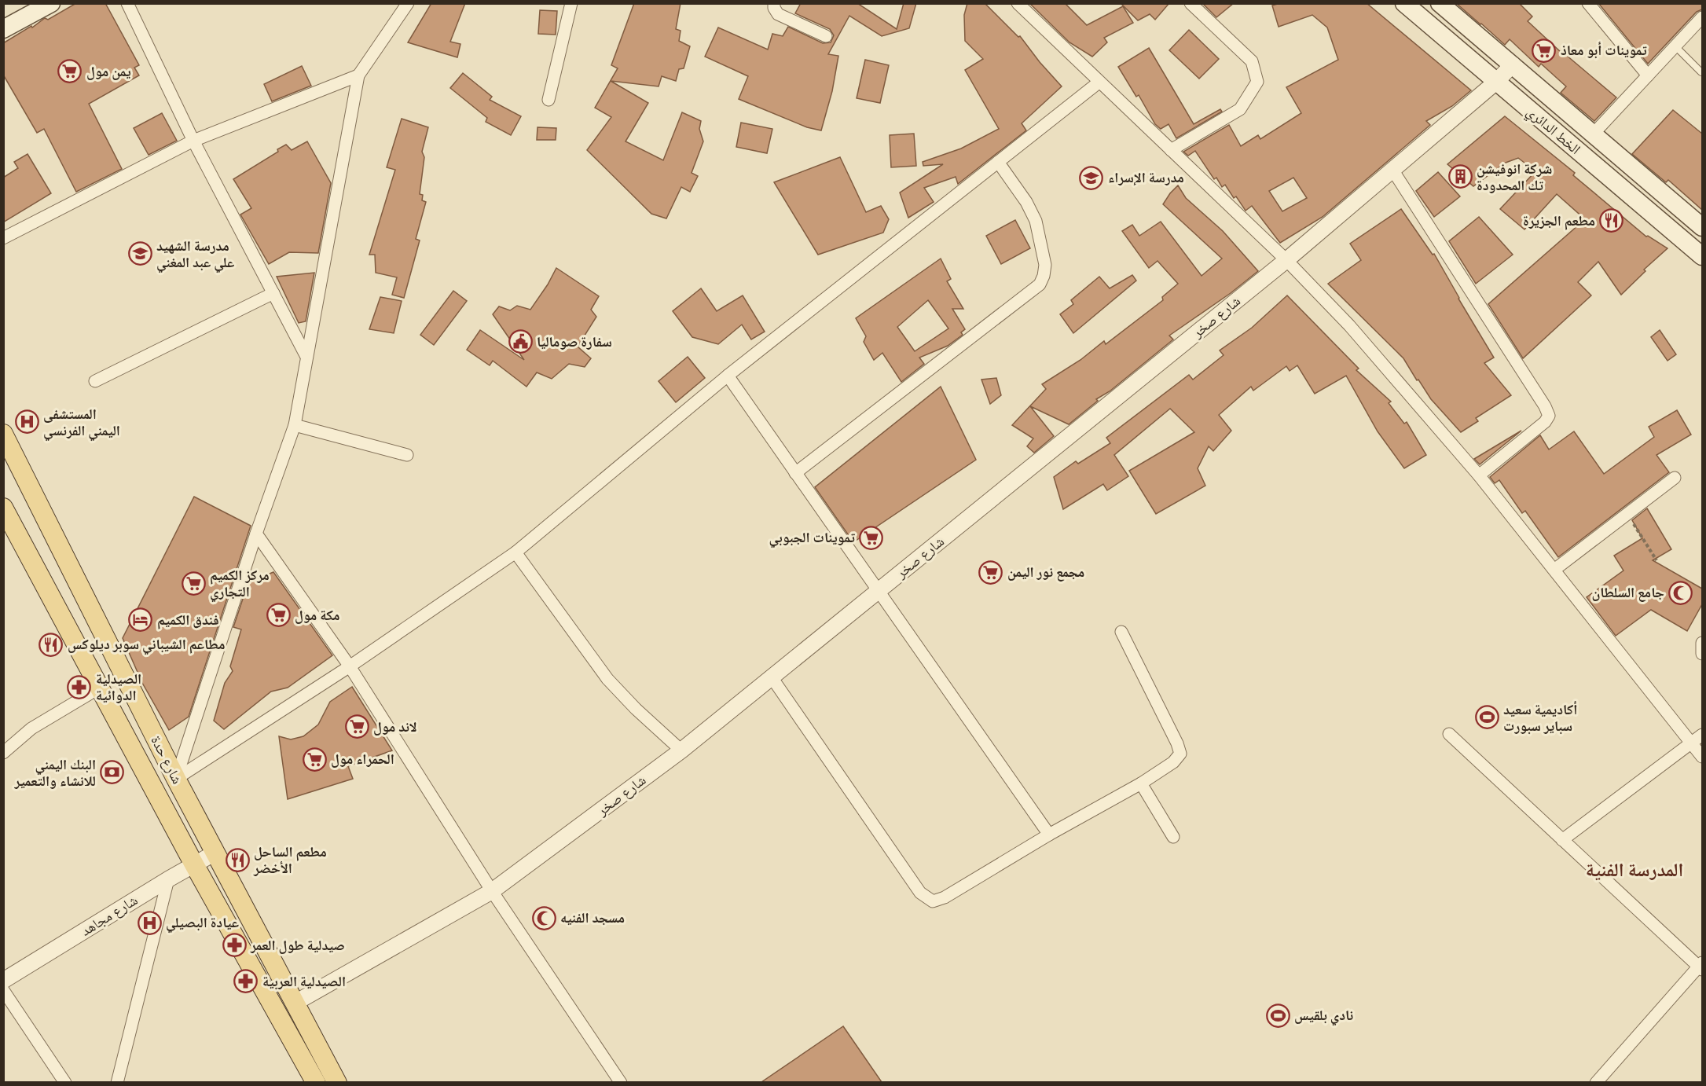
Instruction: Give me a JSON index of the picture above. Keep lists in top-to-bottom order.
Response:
{
  "streets": {
    "main road": ["الخط الدائري", "شارع حدة"],
    "street": ["شارع صخر", "شارع مجاهد"]
  },
  "crossings": [
    ["الخط الدائري", "شارع صخر"],
    ["شارع صخر", "شارع حدة"],
    ["شارع حدة", "شارع مجاهد"]
  ],
  "districts": ["المدرسة الفنية"],
  "places": {
    "supermarket": [
      "تموينات أبو معاذ",
      "يمن مول",
      "تموينات الجبوبي",
      "مجمع نور اليمن",
      "مركز الكميم التجاري",
      "مكة مول",
      "لاند مول",
      "الحمراء مول"
    ],
    "building": ["شركة انوفيشن تك المحدودة"],
    "school or university": ["مدرسة الإسراء", "مدرسة الشهيد علي عبد المغني"],
    "restaurant": ["مطعم الجزيرة", "مطاعم الشيباني سوبر ديلوكس", "مطعم الساحل الأخضر"],
    "public building": ["سفارة صوماليا"],
    "hospital": ["المستشفى اليمني الفرنسي", "عيادة البصيلي"],
    "mosque": ["جامع السلطان", "مسجد الفنيه"],
    "hotel": ["فندق الكميم"],
    "pharmacy": ["الصيدلية الدوائية", "صيدلية طول العمر", "الصيدلية العربية"],
    "sports": ["أكاديمية سعيد سباير سبورت", "نادي بلقيس"],
    "bank": ["البنك اليمني للانشاء والتعمير"]
  }
}
